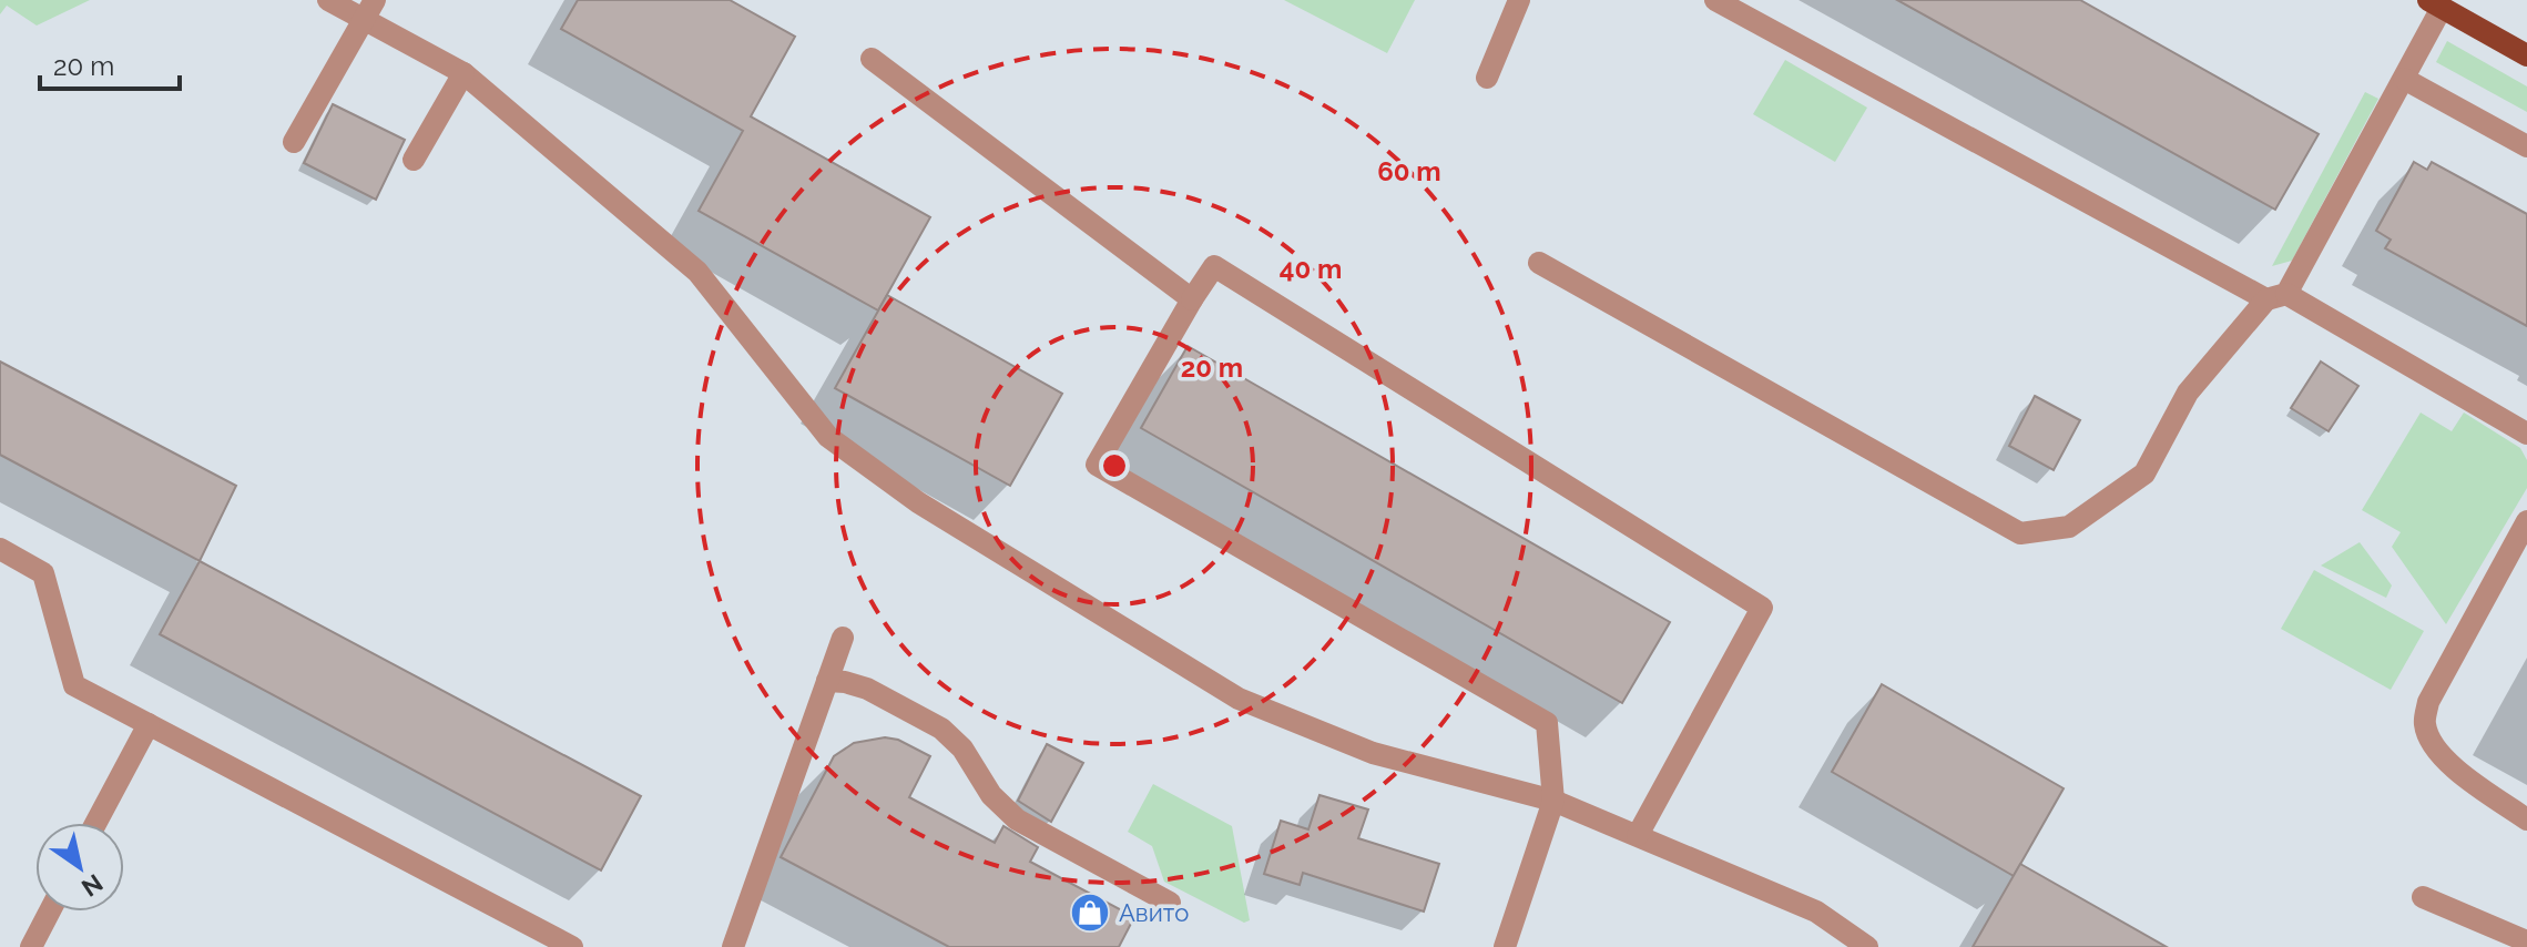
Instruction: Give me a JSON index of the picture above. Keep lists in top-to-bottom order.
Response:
{
  "places": {
    "shop": ["Авито"]
  },
  "scale_bar": "20 m",
  "north": "bottom right",
  "rings": ["60 m", "40 m", "20 m"]
}
